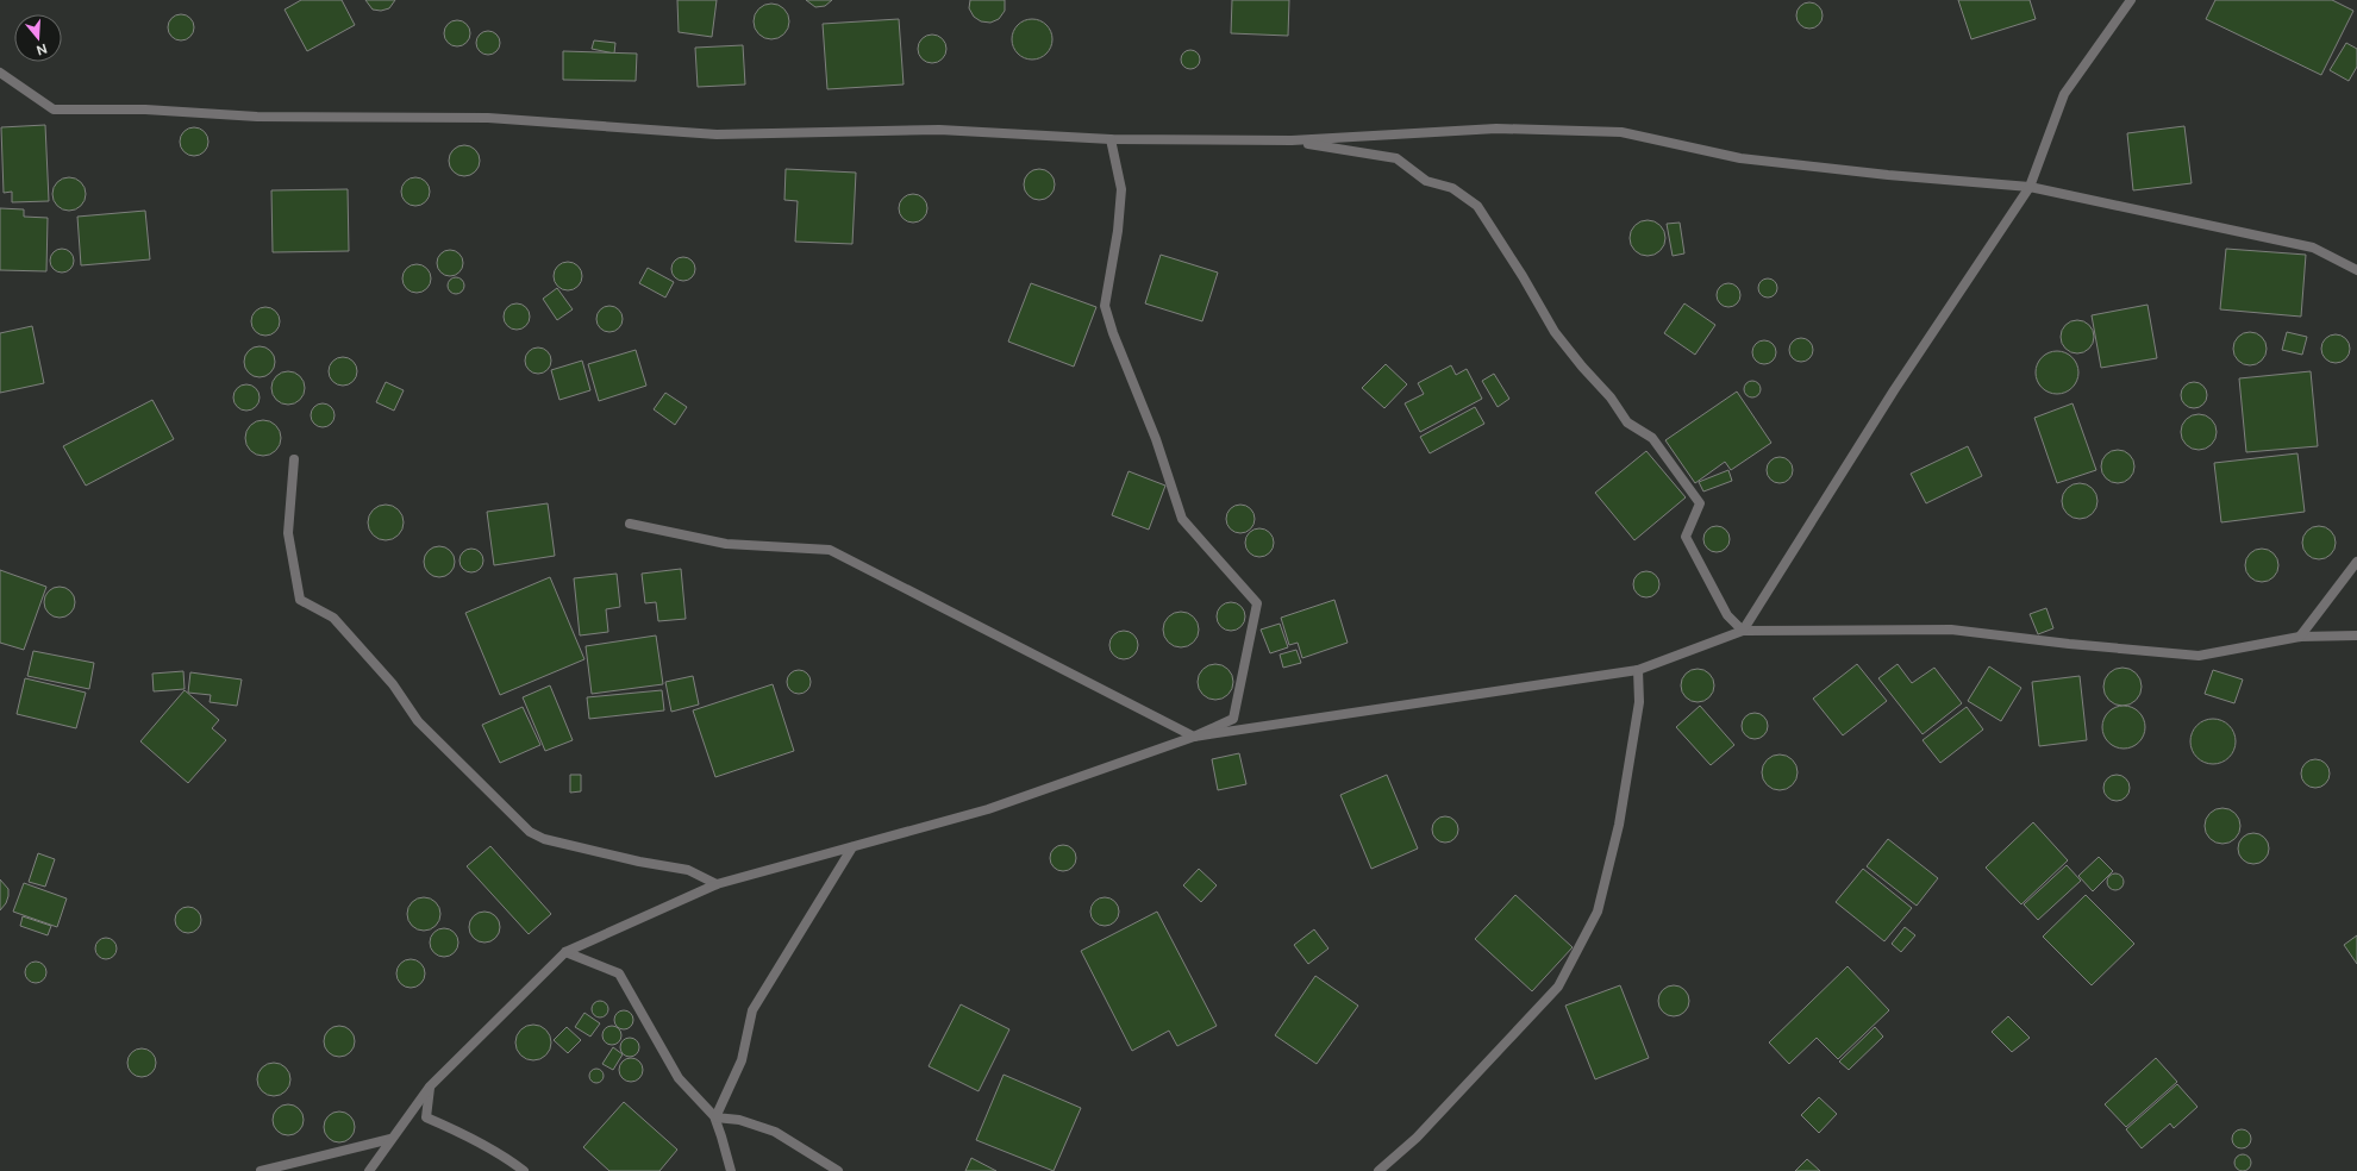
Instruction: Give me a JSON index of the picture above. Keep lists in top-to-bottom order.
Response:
{
  "north": "bottom"
}
